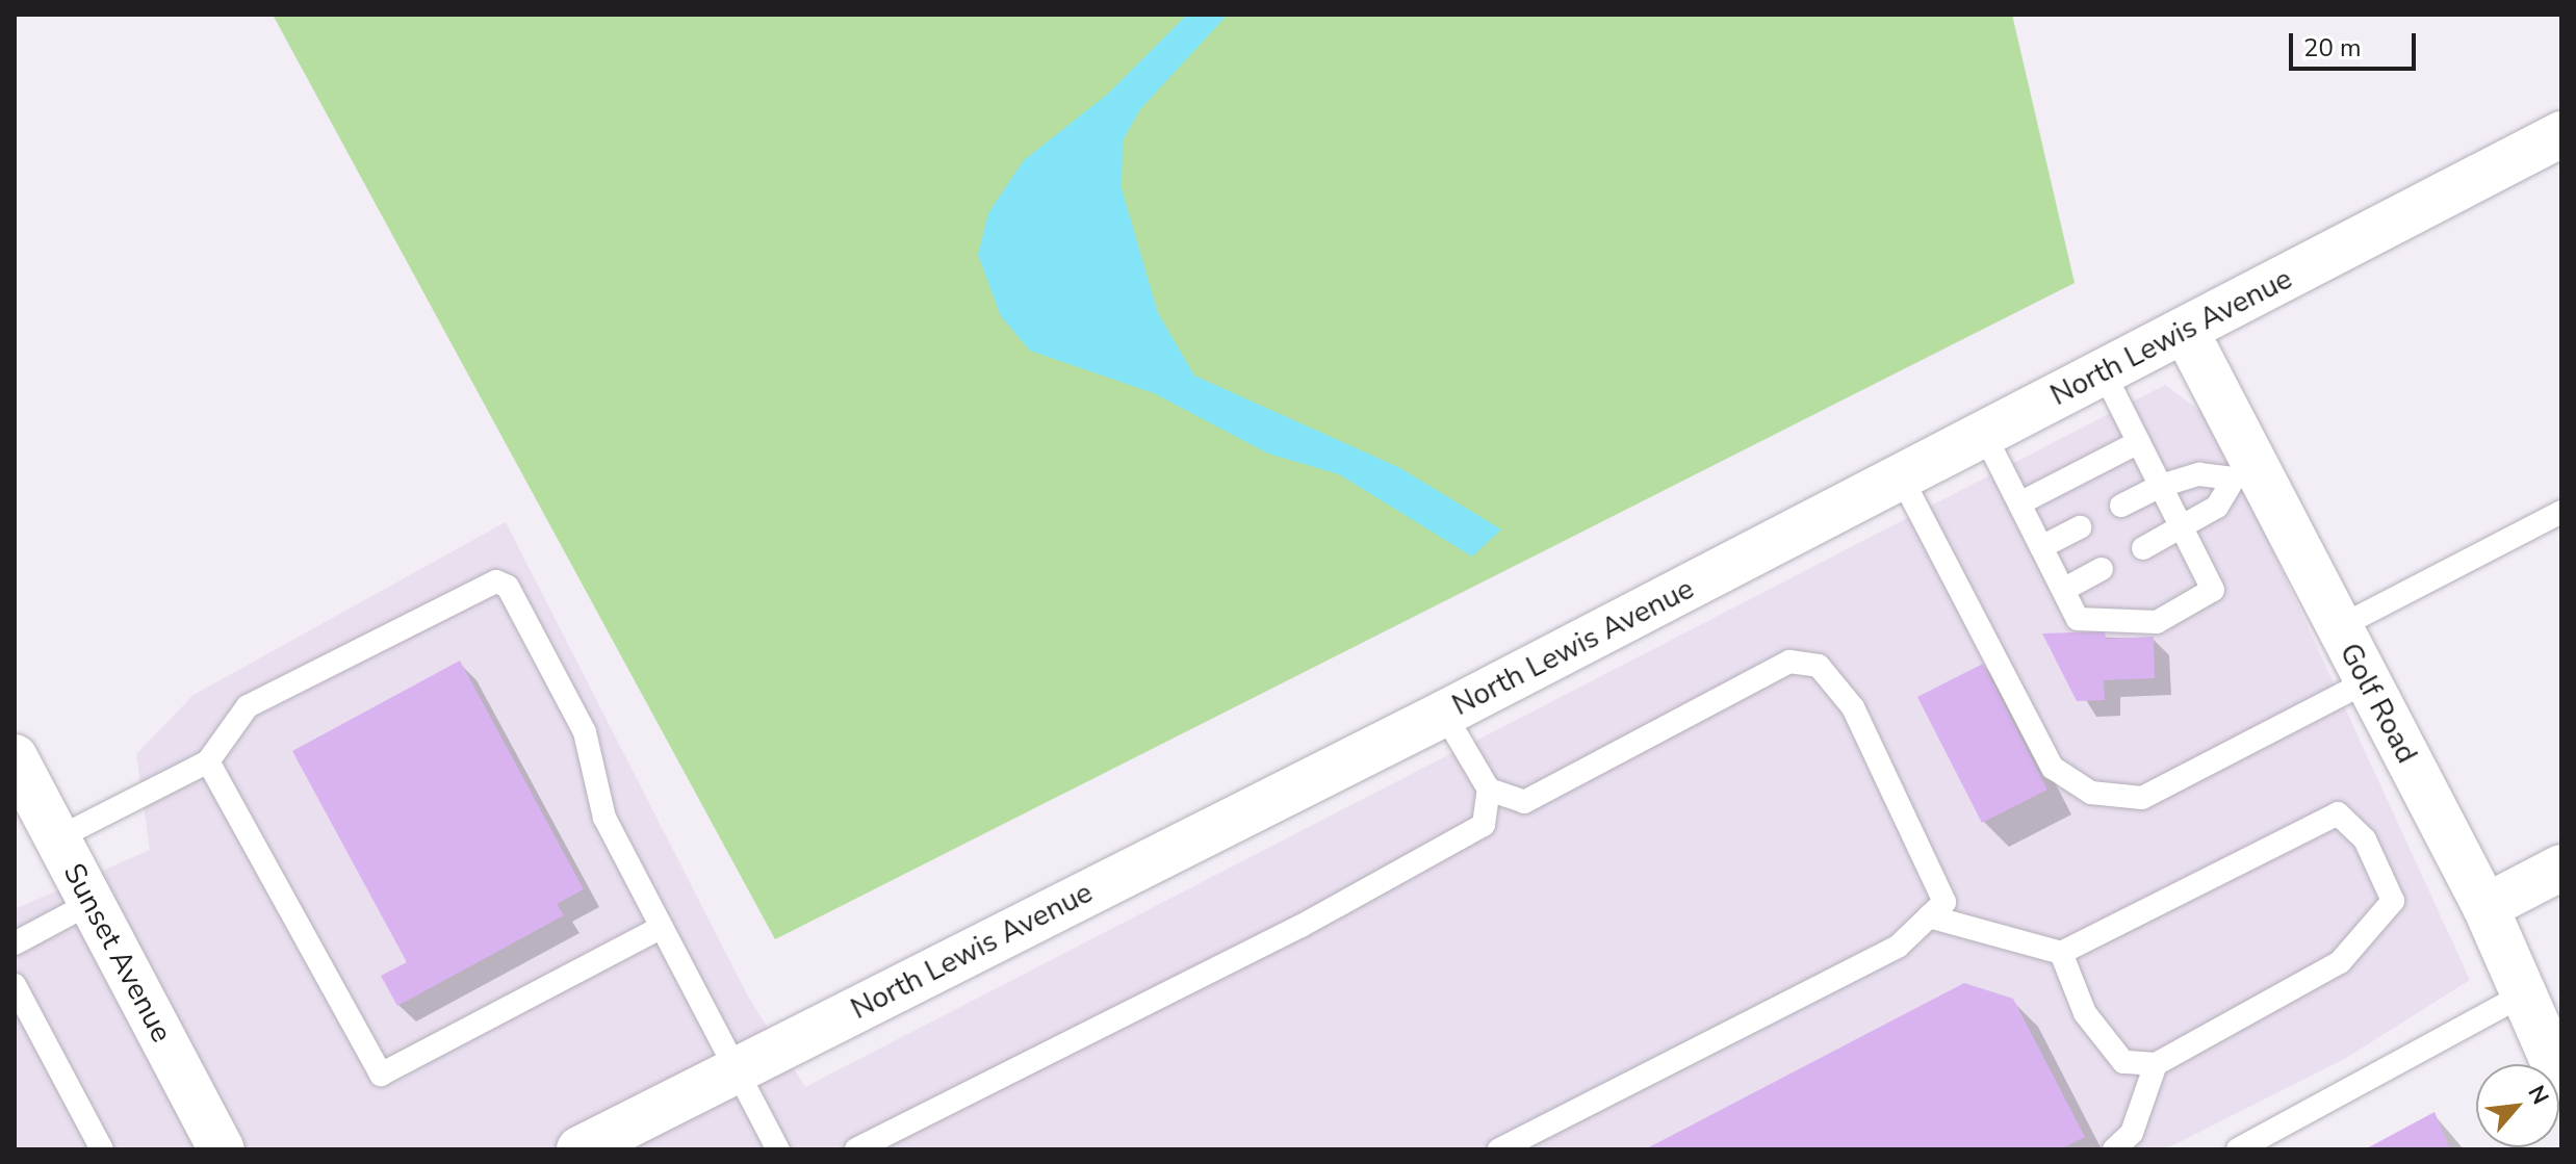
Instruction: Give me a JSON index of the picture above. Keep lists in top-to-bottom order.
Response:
{
  "streets": {
    "main road": ["North Lewis Avenue", "Golf Road", "Sunset Avenue"]
  },
  "crossings": [
    ["North Lewis Avenue", "Golf Road"]
  ],
  "scale_bar": "20 m",
  "north": "top right"
}
